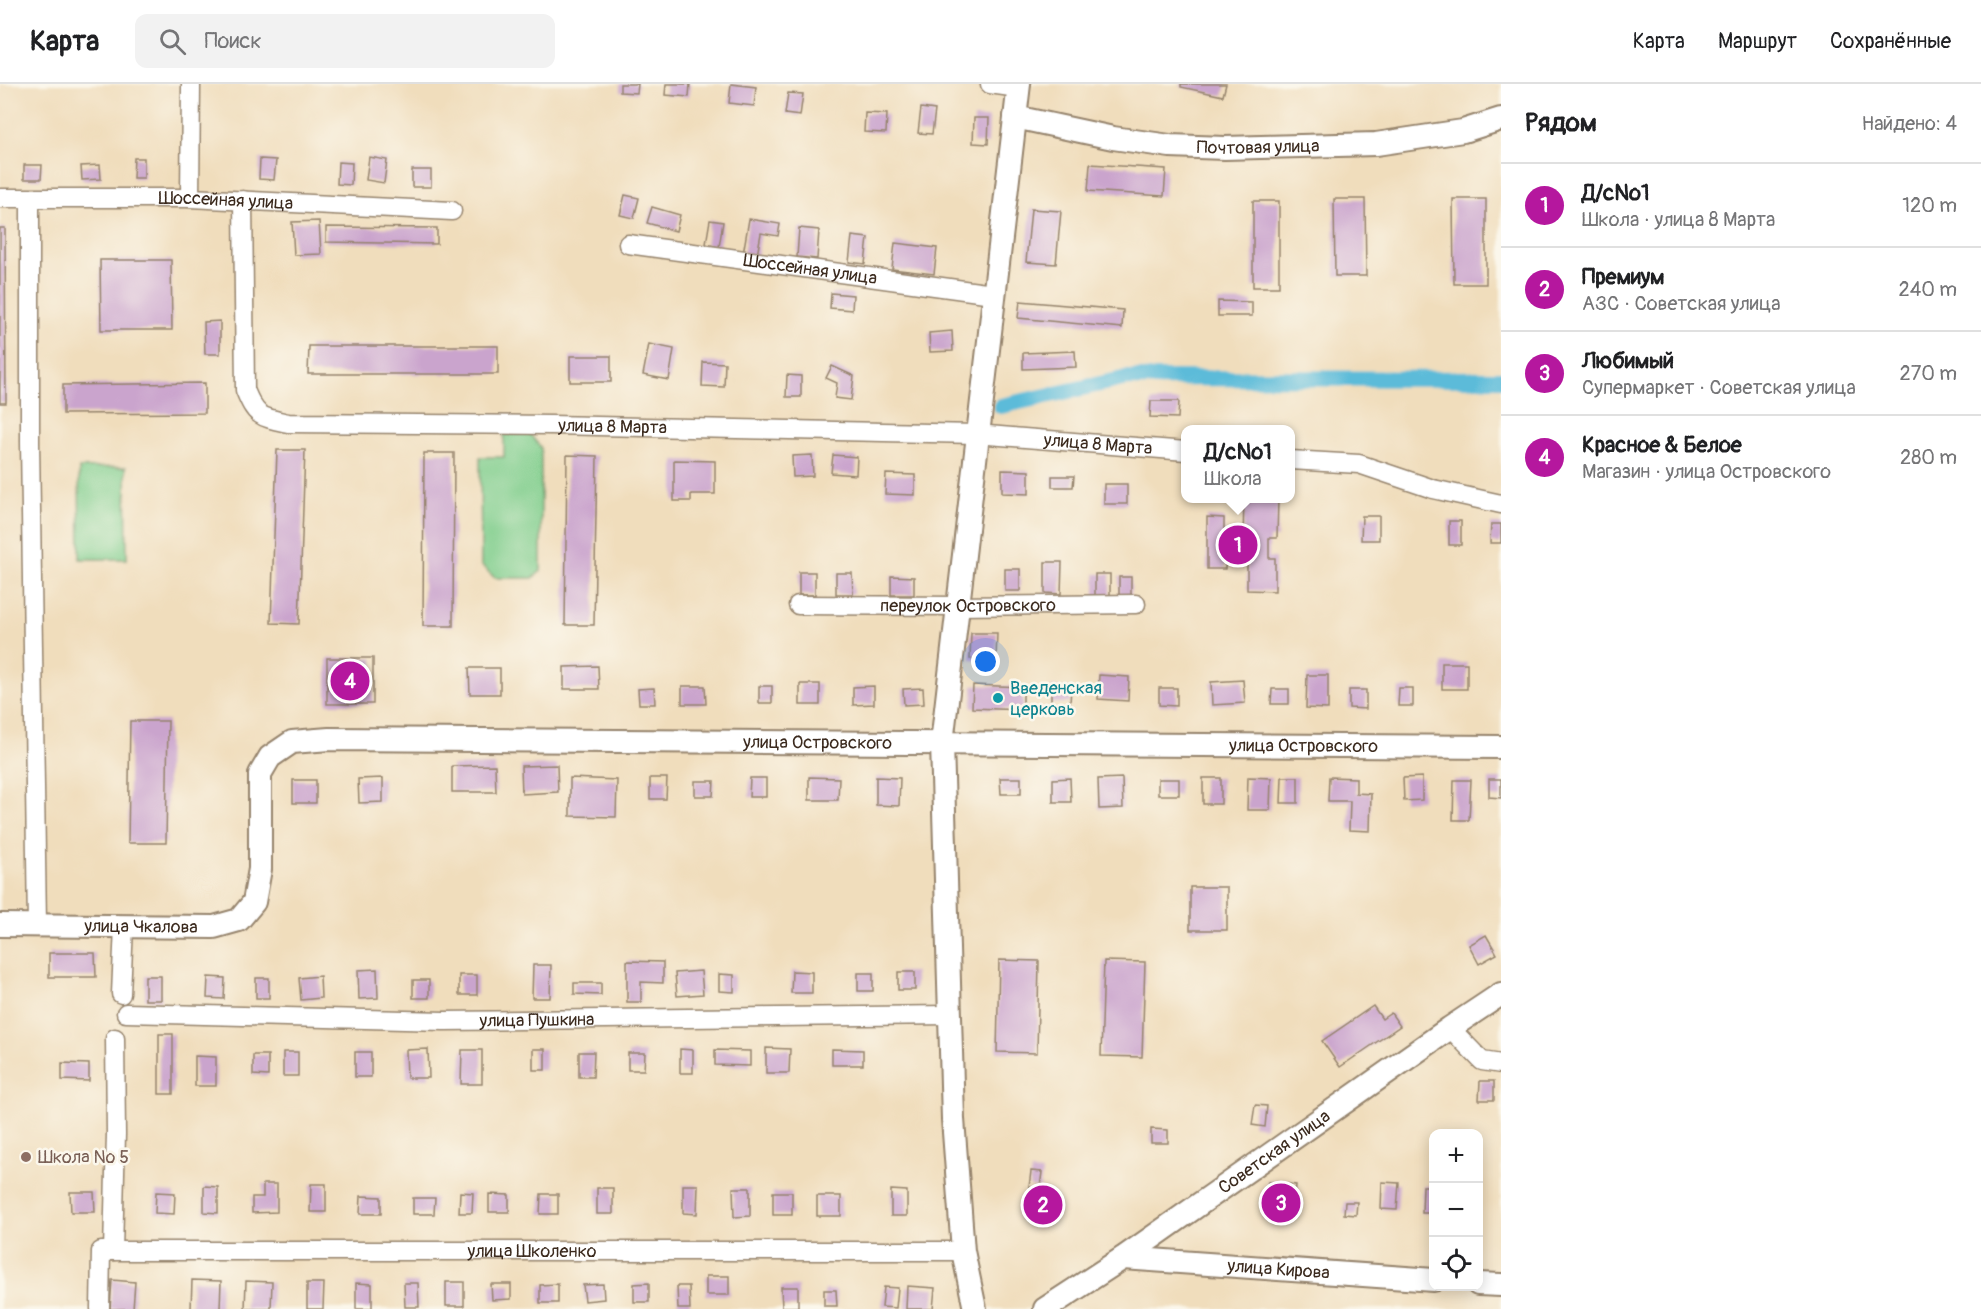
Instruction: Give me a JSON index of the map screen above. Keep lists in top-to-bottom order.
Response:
{
  "streets": {
    "street": [
      "Почтовая улица",
      "Шоссейная улица",
      "улица 8 Марта",
      "переулок Островского",
      "улица Островского",
      "улица Чкалова",
      "улица Пушкина",
      "Советская улица",
      "улица Школенко",
      "улица Кирова"
    ]
  },
  "crossings": [
    ["Шоссейная улица", "улица 8 Марта"],
    ["улица Островского", "улица Чкалова"],
    ["Советская улица", "улица Кирова"]
  ],
  "places": ["Введенская церковь", "Школа № 5"],
  "page": {
    "header": "Карта",
    "search": "Поиск",
    "nav": ["Карта", "Маршрут", "Сохранённые"],
    "heading": ["Рядом", "Найдено: 4"],
    "list": [
      {
        "mark": "1",
        "name": "Д/с№1",
        "note": "Школа · улица 8 Марта",
        "value": "120 m"
      },
      {
        "mark": "2",
        "name": "Премиум",
        "note": "АЗС · Советская улица",
        "value": "240 m"
      },
      {
        "mark": "3",
        "name": "Любимый",
        "note": "Супермаркет · Советская улица",
        "value": "270 m"
      },
      {
        "mark": "4",
        "name": "Красное & Белое",
        "note": "Магазин · улица Островского",
        "value": "280 m"
      }
    ],
    "popup": ["Д/с№1", "Школа"],
    "pins": [
      "1",
      "4",
      "3",
      "2"
    ],
    "map_buttons": ["+", "−"]
  }
}
